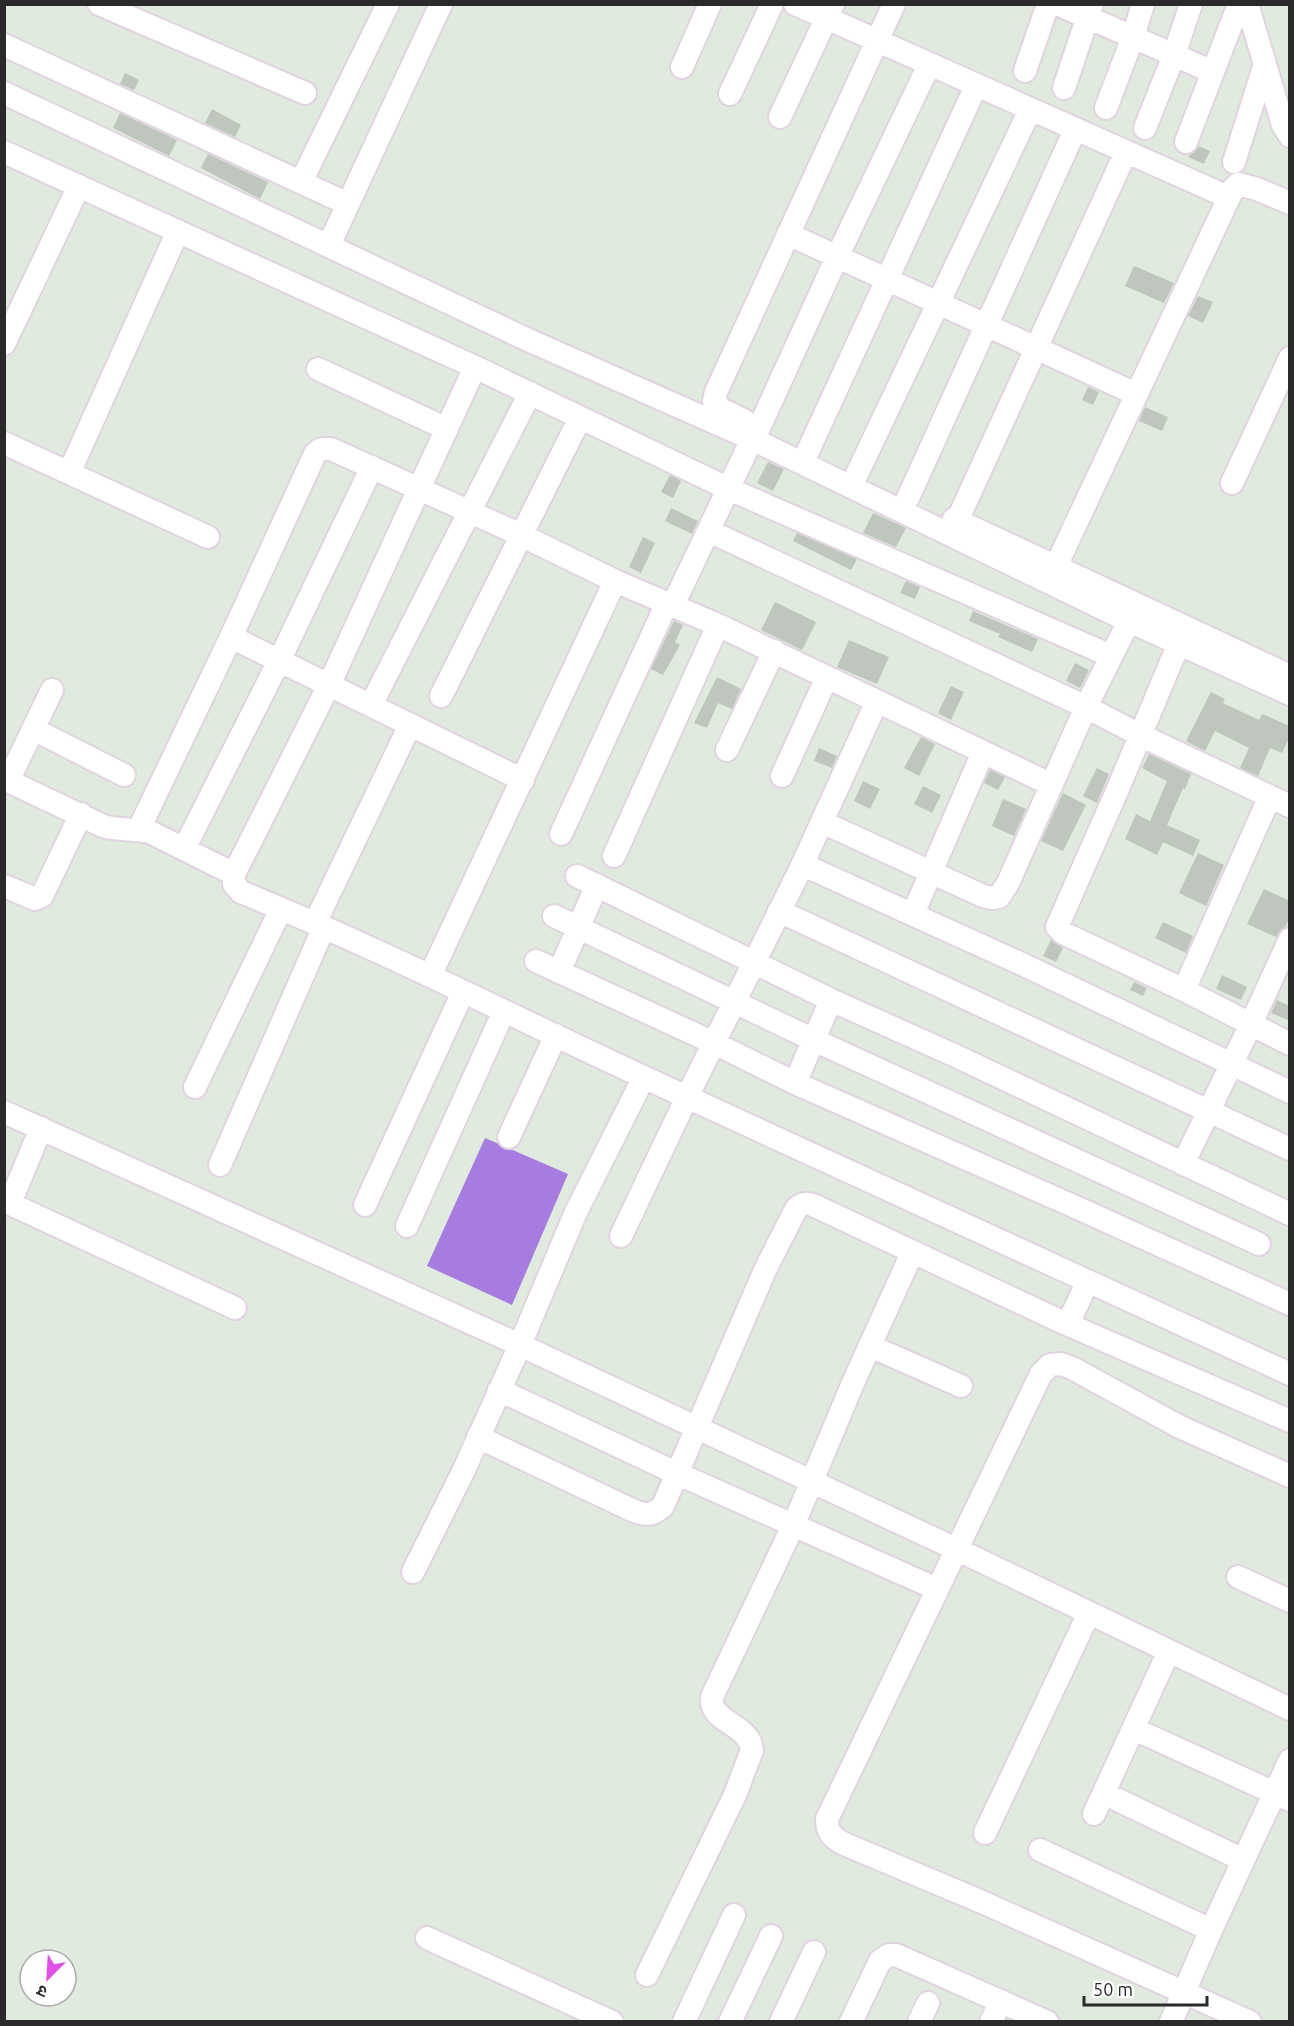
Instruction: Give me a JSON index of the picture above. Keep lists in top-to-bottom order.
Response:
{
  "scale_bar": "50 m",
  "north": "bottom left"
}
